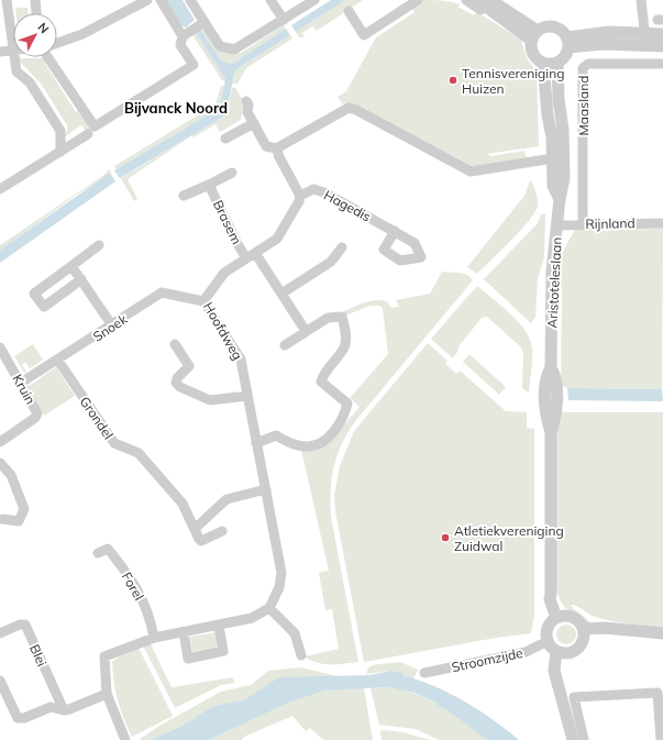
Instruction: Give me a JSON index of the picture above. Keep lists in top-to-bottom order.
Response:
{
  "streets": {
    "street": [
      "Maasland",
      "Hagedis",
      "Brasem",
      "Rijnland",
      "Aristoteleslaan",
      "Snoek",
      "Hoofdweg",
      "Kruin",
      "Grondel",
      "Forel",
      "Blei",
      "Stroomzijde"
    ]
  },
  "crossings": [
    ["Maasland", "Rijnland"],
    ["Hagedis", "Hoofdweg"],
    ["Brasem", "Hoofdweg"],
    ["Rijnland", "Aristoteleslaan"],
    ["Aristoteleslaan", "Stroomzijde"],
    ["Snoek", "Hoofdweg"],
    ["Snoek", "Kruin"],
    ["Snoek", "Grondel"]
  ],
  "districts": ["Bijvanck Noord"],
  "places": ["Tennisvereniging Huizen", "Atletiekvereniging Zuidwal"],
  "north": "top right"
}
